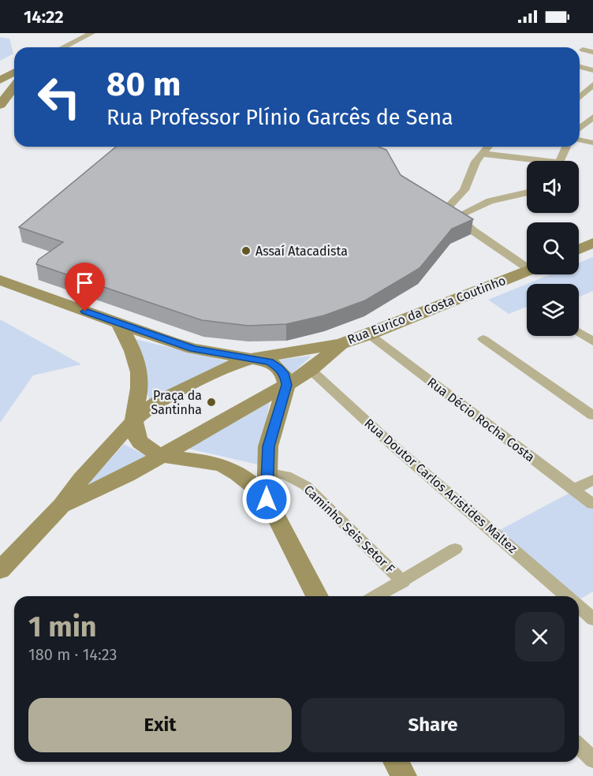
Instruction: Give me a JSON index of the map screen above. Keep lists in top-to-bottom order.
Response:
{
  "streets": {
    "main road": ["Rua Eurico da Costa Coutinho"],
    "street": ["Rua Décio Rocha Costa", "Rua Doutor Carlos Aristides Maltez", "Caminho Seis Setor F"]
  },
  "crossings": [
    ["Rua Eurico da Costa Coutinho", "Rua Décio Rocha Costa"],
    ["Rua Eurico da Costa Coutinho", "Rua Doutor Carlos Aristides Maltez"]
  ],
  "places": ["Assaí Atacadista", "Praça da Santinha"],
  "page": {
    "status": "14:22",
    "turn": ["80 m", "Rua Professor Plínio Garcês de Sena"],
    "heading": ["1 min", "180 m · 14:23"],
    "buttons": ["Exit", "Share"]
  }
}
